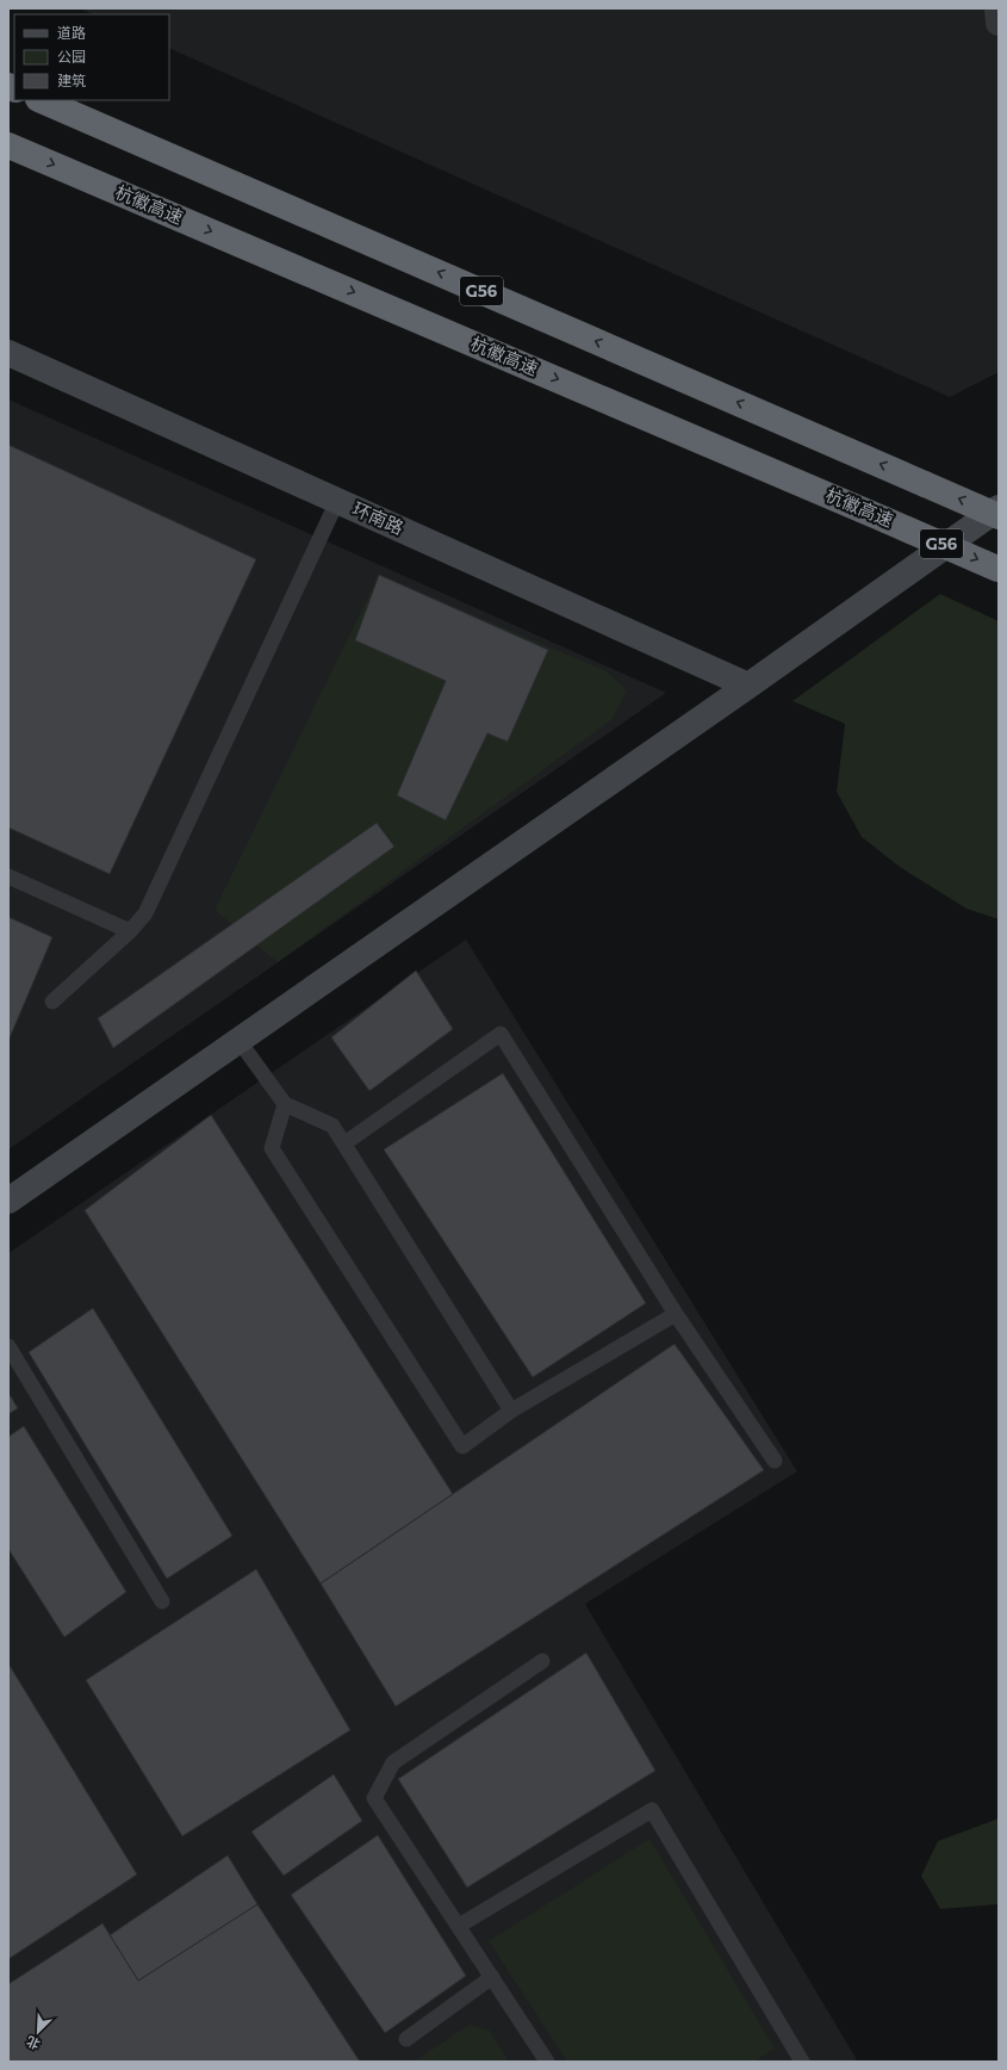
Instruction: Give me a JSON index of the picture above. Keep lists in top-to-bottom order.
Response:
{
  "streets": {
    "highway": ["杭徽高速", "G56"],
    "street": ["环南路"]
  },
  "legend": ["道路", "公园", "建筑"],
  "north": "bottom left"
}
